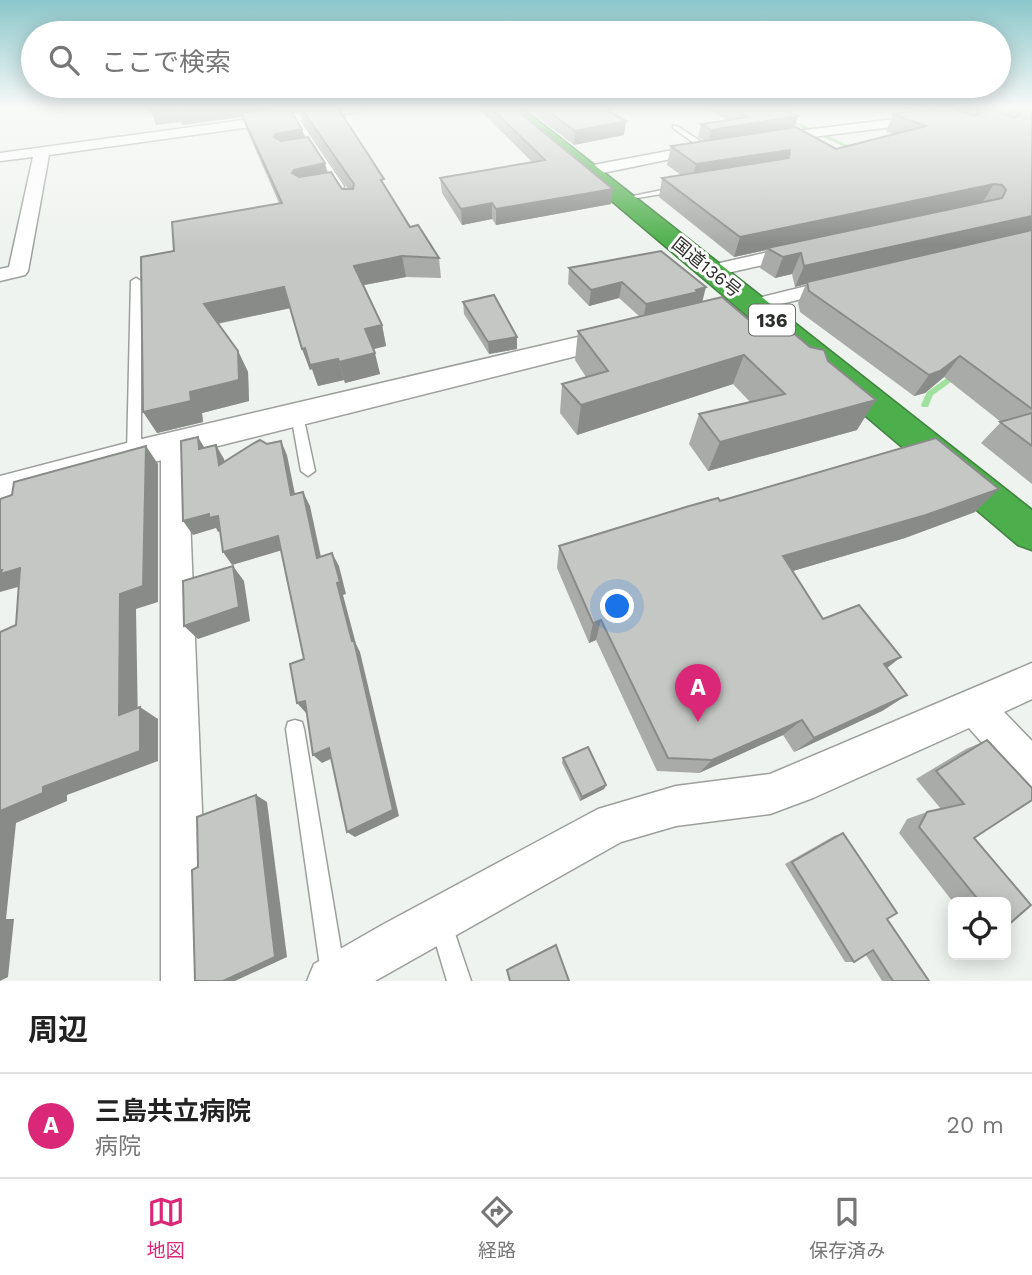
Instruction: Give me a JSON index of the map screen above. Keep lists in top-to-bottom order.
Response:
{
  "streets": {
    "highway": ["国道136号", "136"]
  },
  "page": {
    "search": "ここで検索",
    "pins": "A",
    "heading": "周辺",
    "list": [
      {
        "mark": "A",
        "name": "三島共立病院",
        "note": "病院",
        "value": "20 m"
      }
    ],
    "nav": ["地図", "経路", "保存済み"]
  }
}
